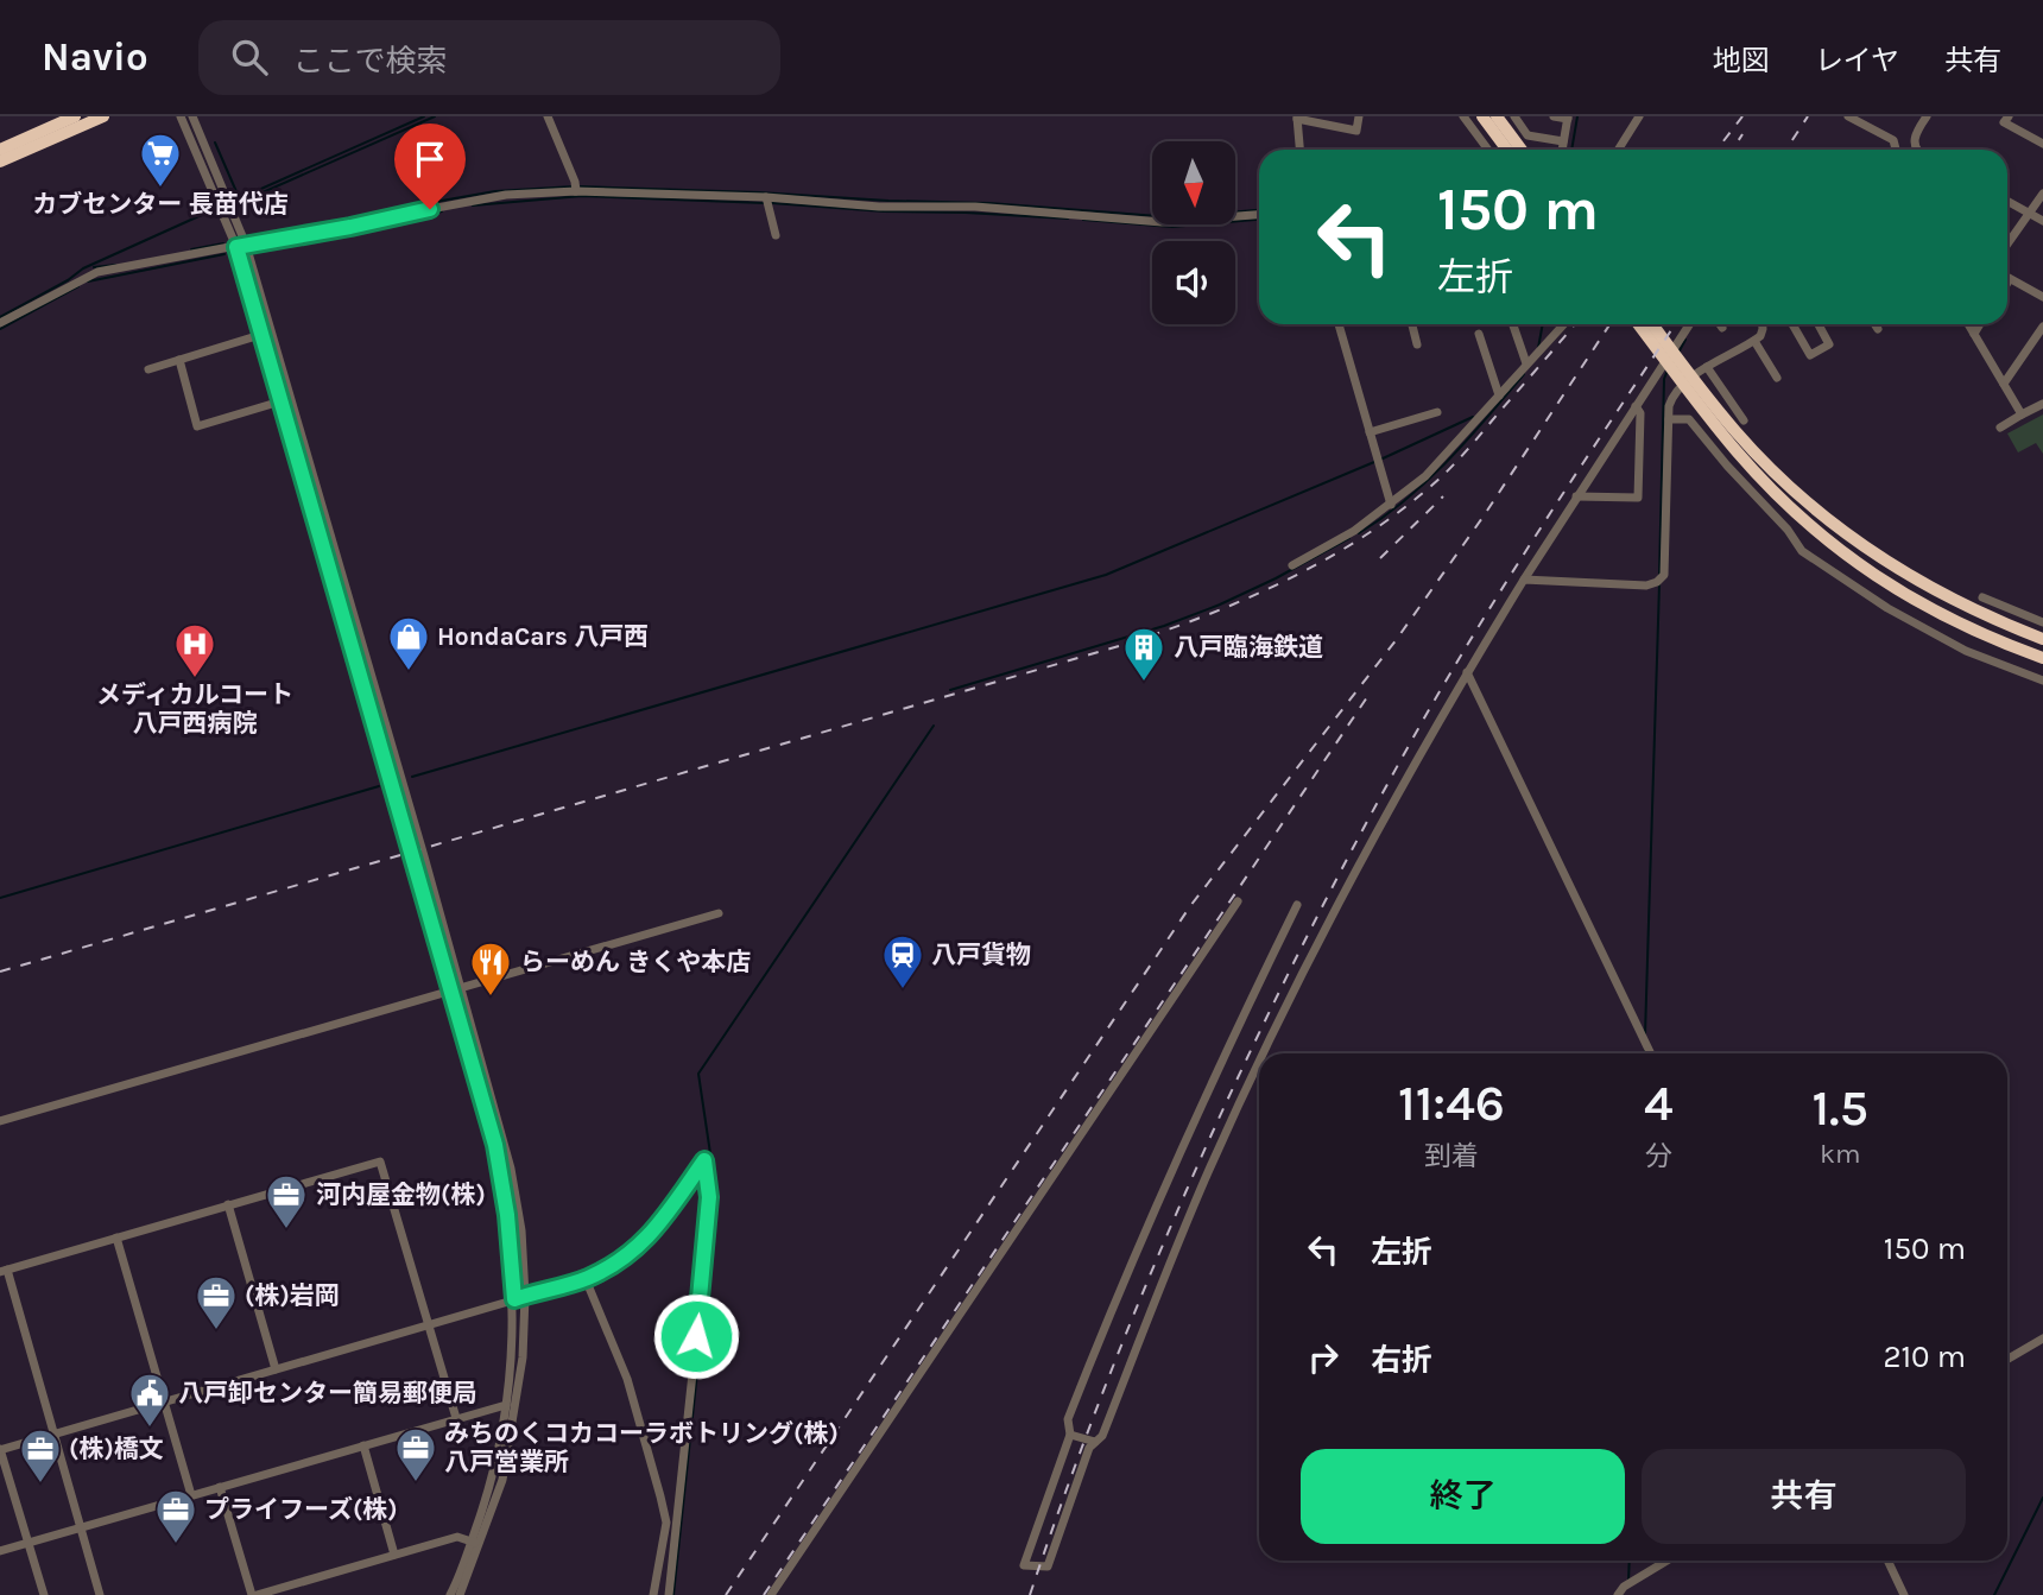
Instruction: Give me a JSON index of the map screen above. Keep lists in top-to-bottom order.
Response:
{
  "places": {
    "supermarket": ["カブセンター 長苗代店"],
    "shop": ["HondaCars 八戸西"],
    "hospital": ["メディカルコート 八戸西病院"],
    "building": ["八戸臨海鉄道"],
    "station": ["八戸貨物"],
    "restaurant": ["らーめん きくや本店"],
    "office": [
      "河内屋金物(株)",
      "(株)岩岡",
      "みちのくコカコーラボトリング(株) 八戸営業所",
      "(株)橋文",
      "プライフーズ(株)"
    ],
    "public building": ["八戸卸センター簡易郵便局"]
  },
  "north": "bottom",
  "page": {
    "header": "Navio",
    "search": "ここで検索",
    "nav": ["地図", "レイヤ", "共有"],
    "turn": ["150 m", "左折"],
    "eta": [
      "11:46",
      "到着",
      "4",
      "分",
      "1.5",
      "km"
    ],
    "list": [
      {
        "name": "左折",
        "value": "150 m"
      },
      {
        "name": "右折",
        "value": "210 m"
      }
    ],
    "buttons": ["終了", "共有"]
  }
}
